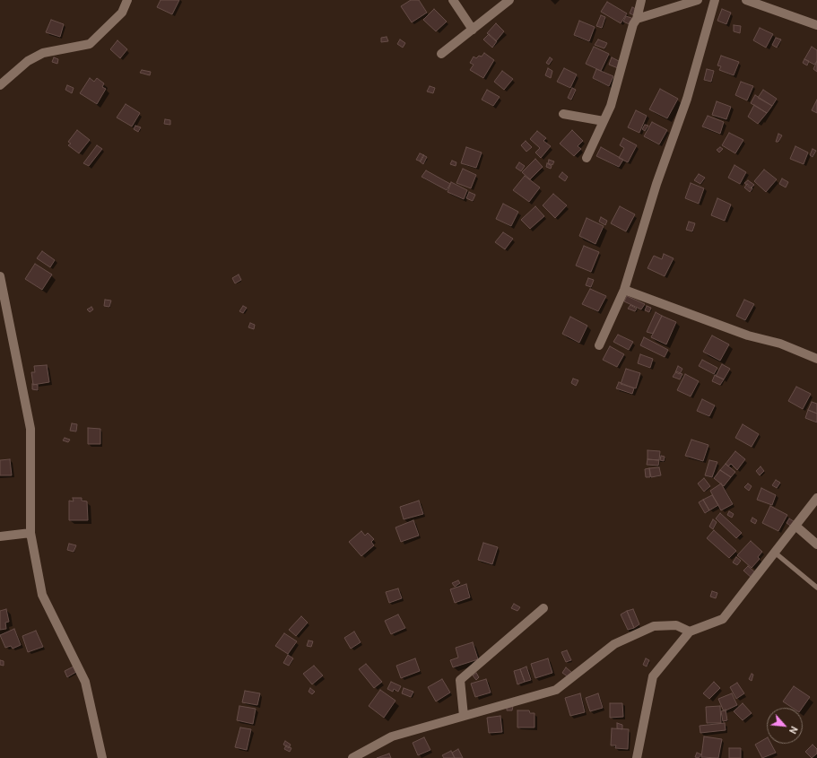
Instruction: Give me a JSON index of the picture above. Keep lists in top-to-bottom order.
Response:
{
  "north": "bottom right"
}
